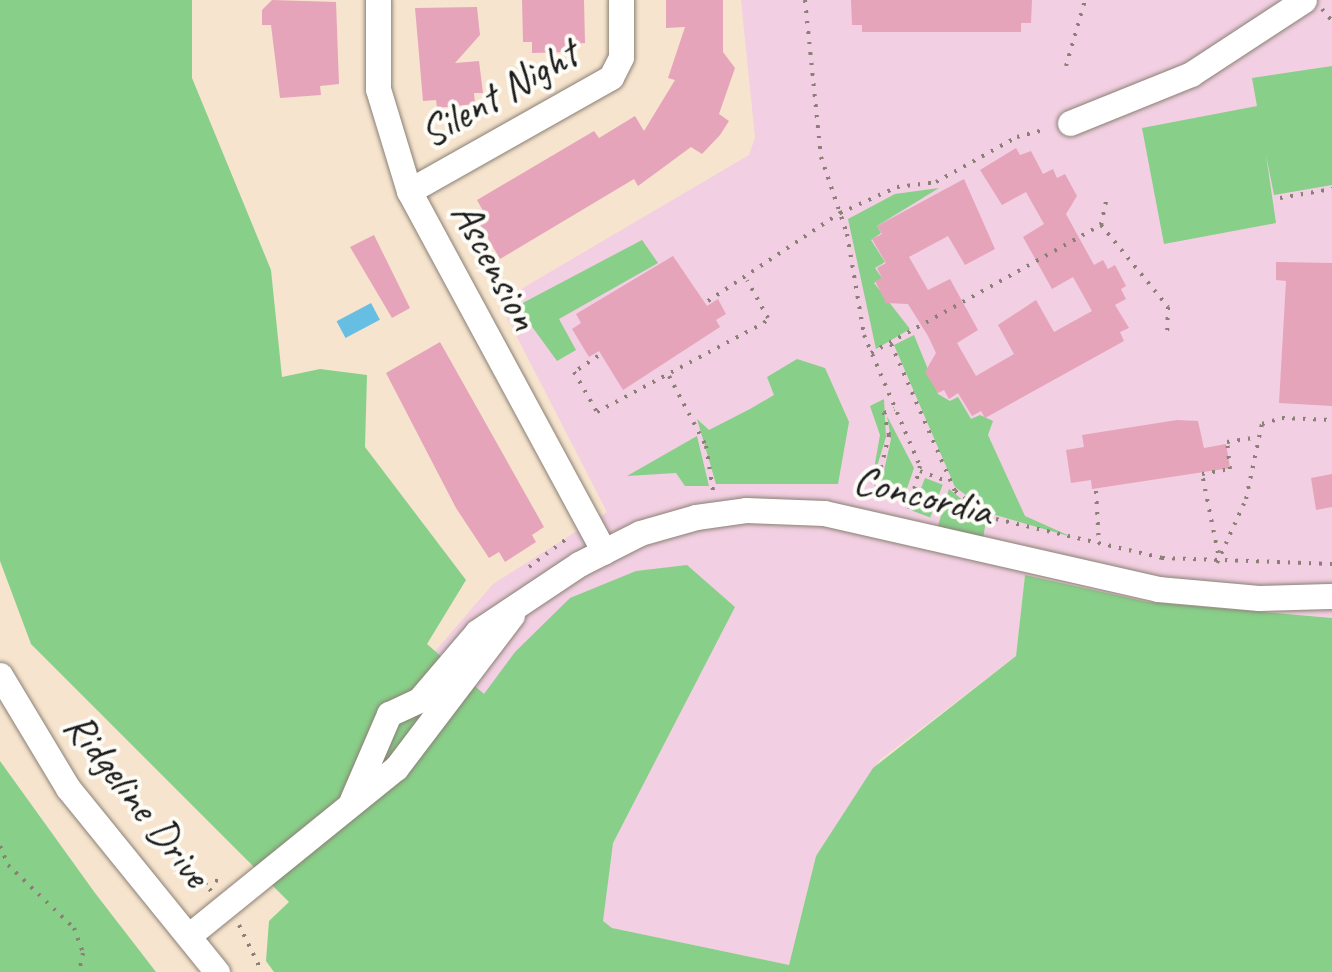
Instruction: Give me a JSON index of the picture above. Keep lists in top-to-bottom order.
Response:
{
  "streets": {
    "street": [
      "Silent Night",
      "Ascension",
      "Concordia",
      "Ridgeline Drive"
    ]
  },
  "crossings": [
    ["Silent Night", "Ascension"],
    ["Ascension", "Concordia"],
    ["Concordia", "Ridgeline Drive"]
  ]
}
